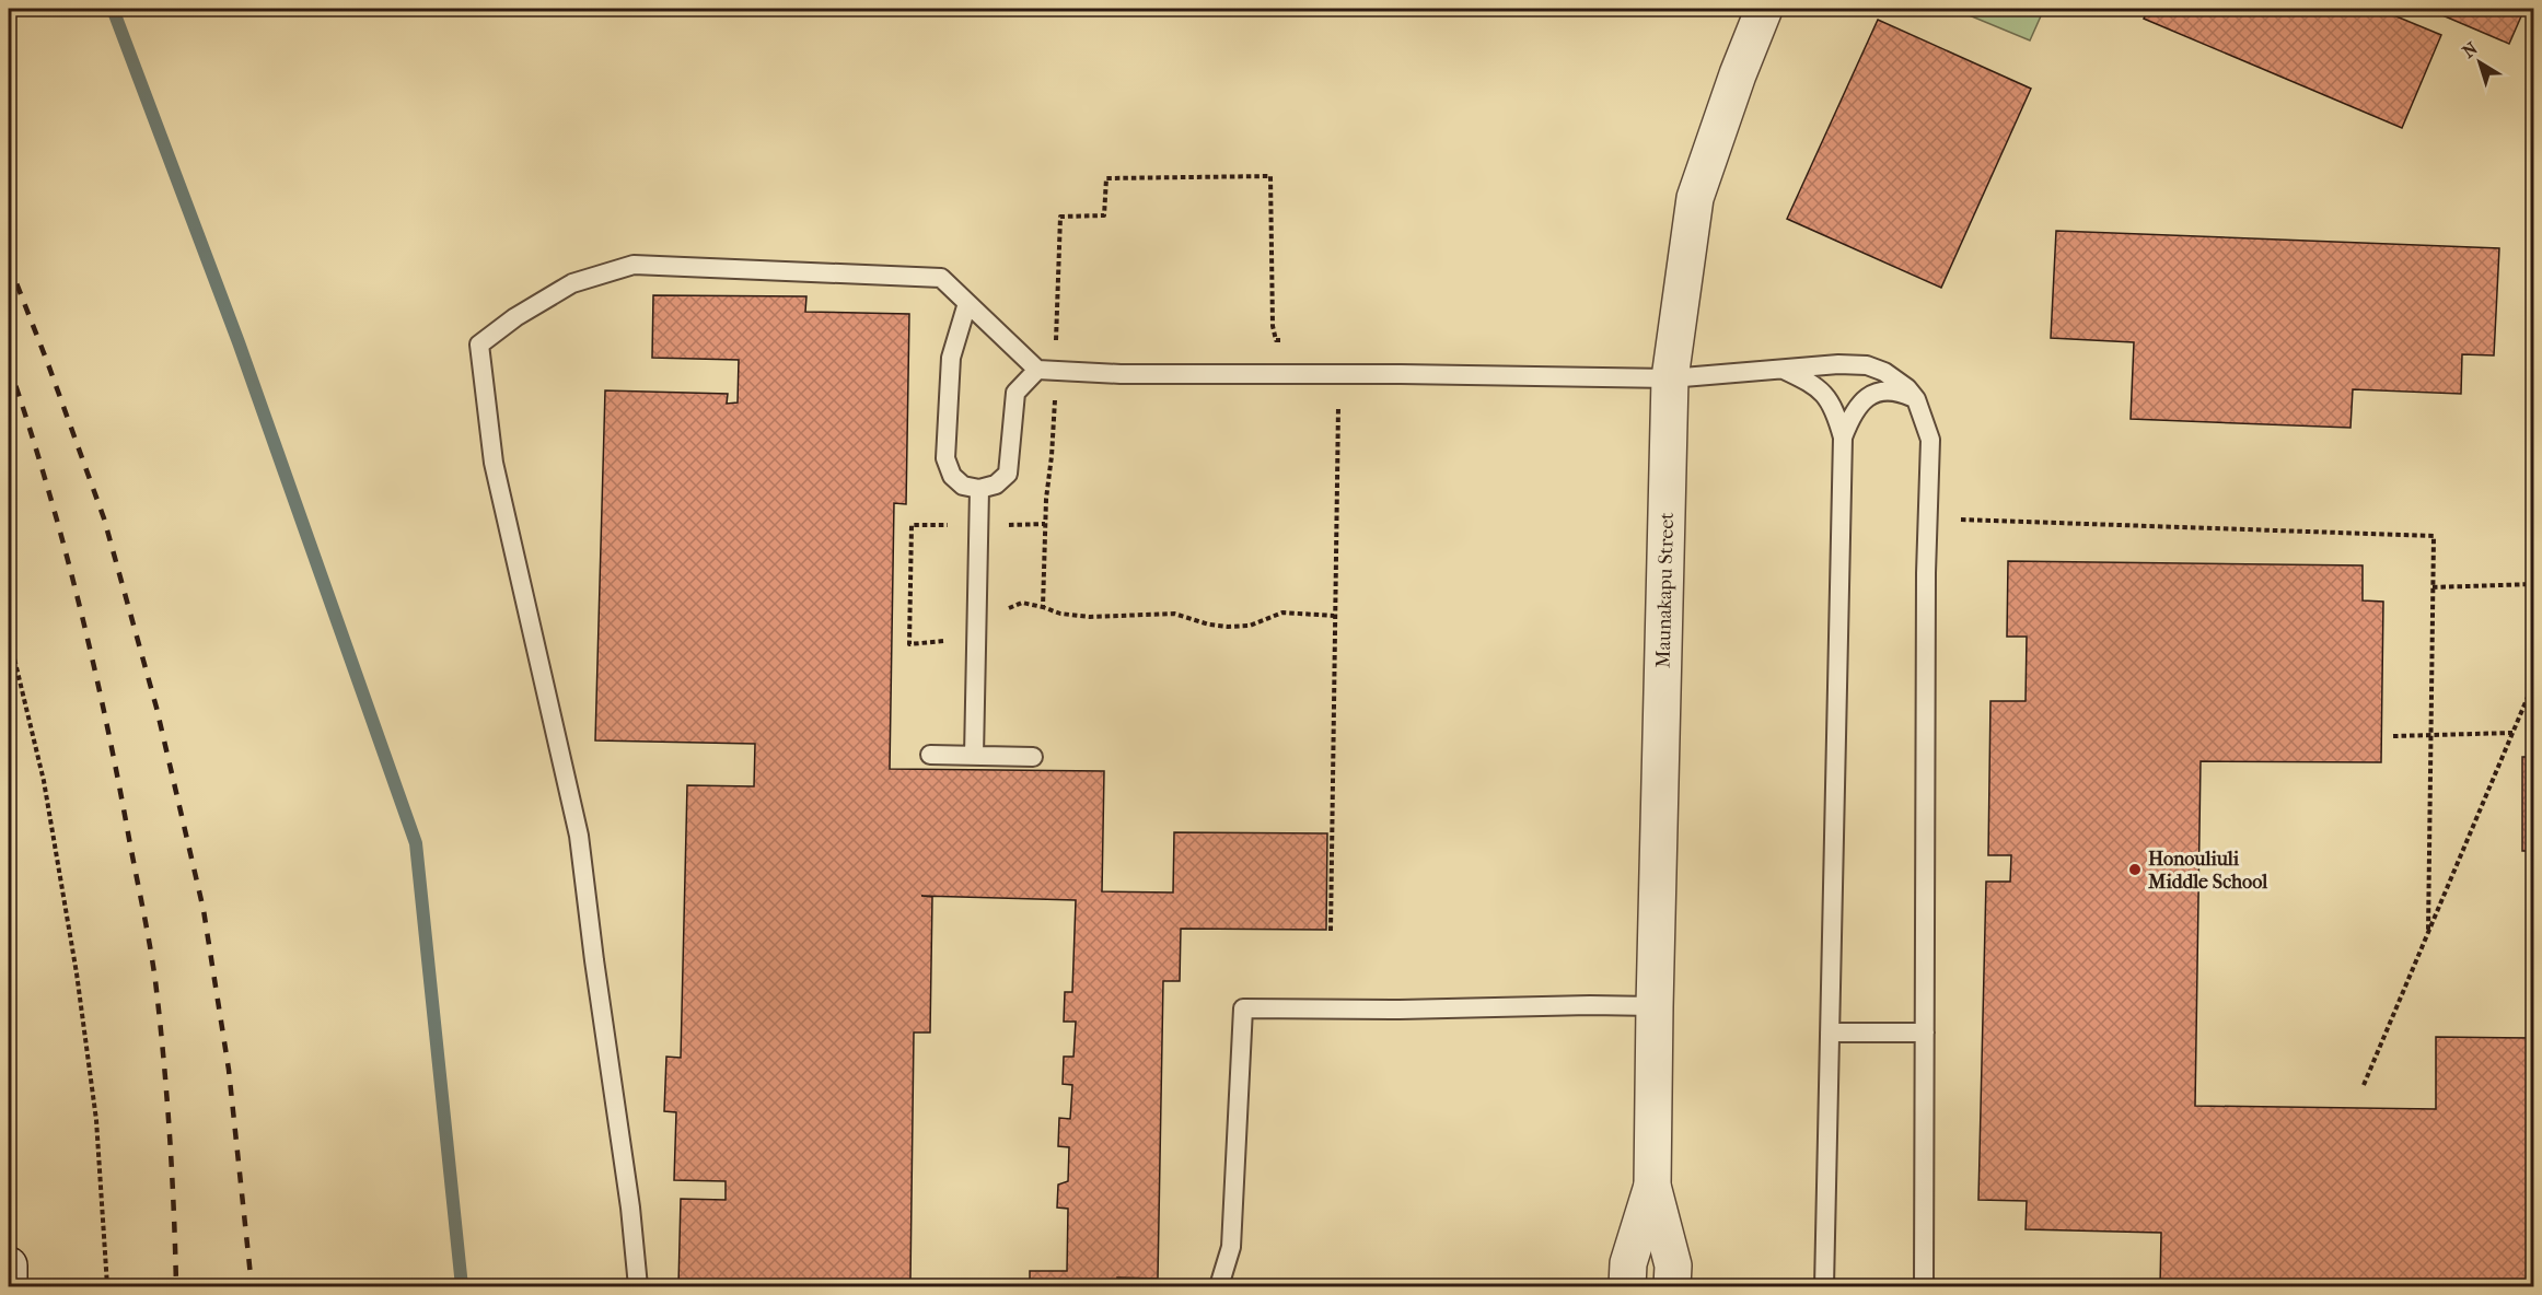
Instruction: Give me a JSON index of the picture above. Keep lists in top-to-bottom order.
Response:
{
  "streets": {
    "street": ["Maunakapu Street"]
  },
  "places": ["Honouliuli Middle School"],
  "north": "top left"
}
